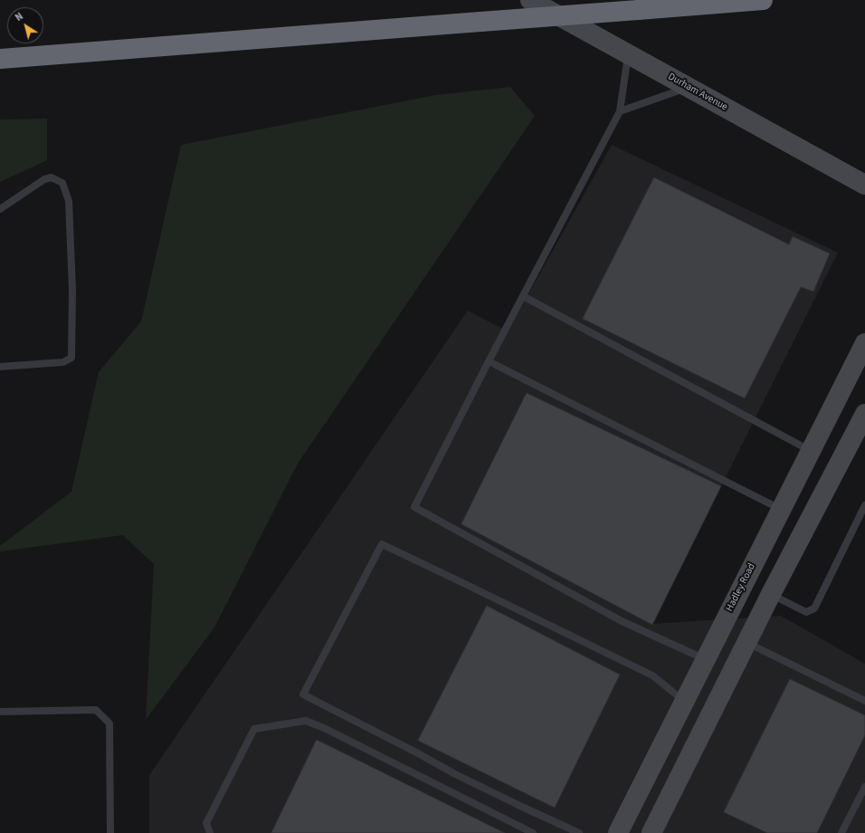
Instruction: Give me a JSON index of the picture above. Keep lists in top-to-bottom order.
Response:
{
  "streets": {
    "main road": ["Durham Avenue", "Hadley Road"]
  },
  "north": "top left"
}
